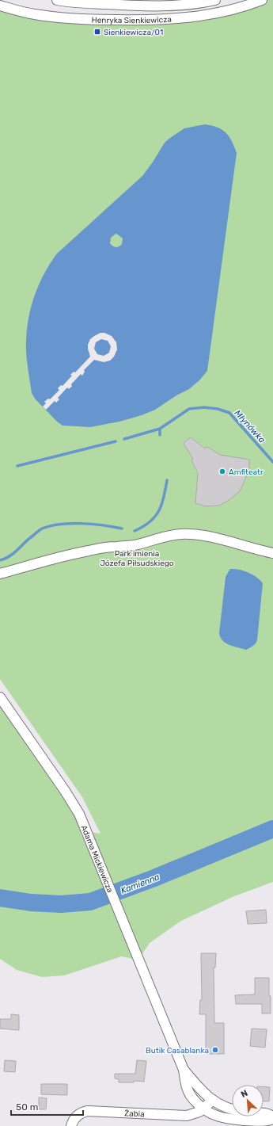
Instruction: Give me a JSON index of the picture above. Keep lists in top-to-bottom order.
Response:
{
  "streets": {
    "street": ["Henryka Sienkiewicza", "Adama Mickiewicza", "Żabia"]
  },
  "crossings": [
    ["Adama Mickiewicza", "Żabia"]
  ],
  "water": ["Młynówka", "Kamienna"],
  "parks": ["Park imienia Józefa Piłsudskiego"],
  "places": {
    "transit": ["Sienkiewicza/01"],
    "other": ["Amfiteatr", "Butik Casablanka"]
  },
  "scale_bar": "50 m",
  "north": "top left"
}
